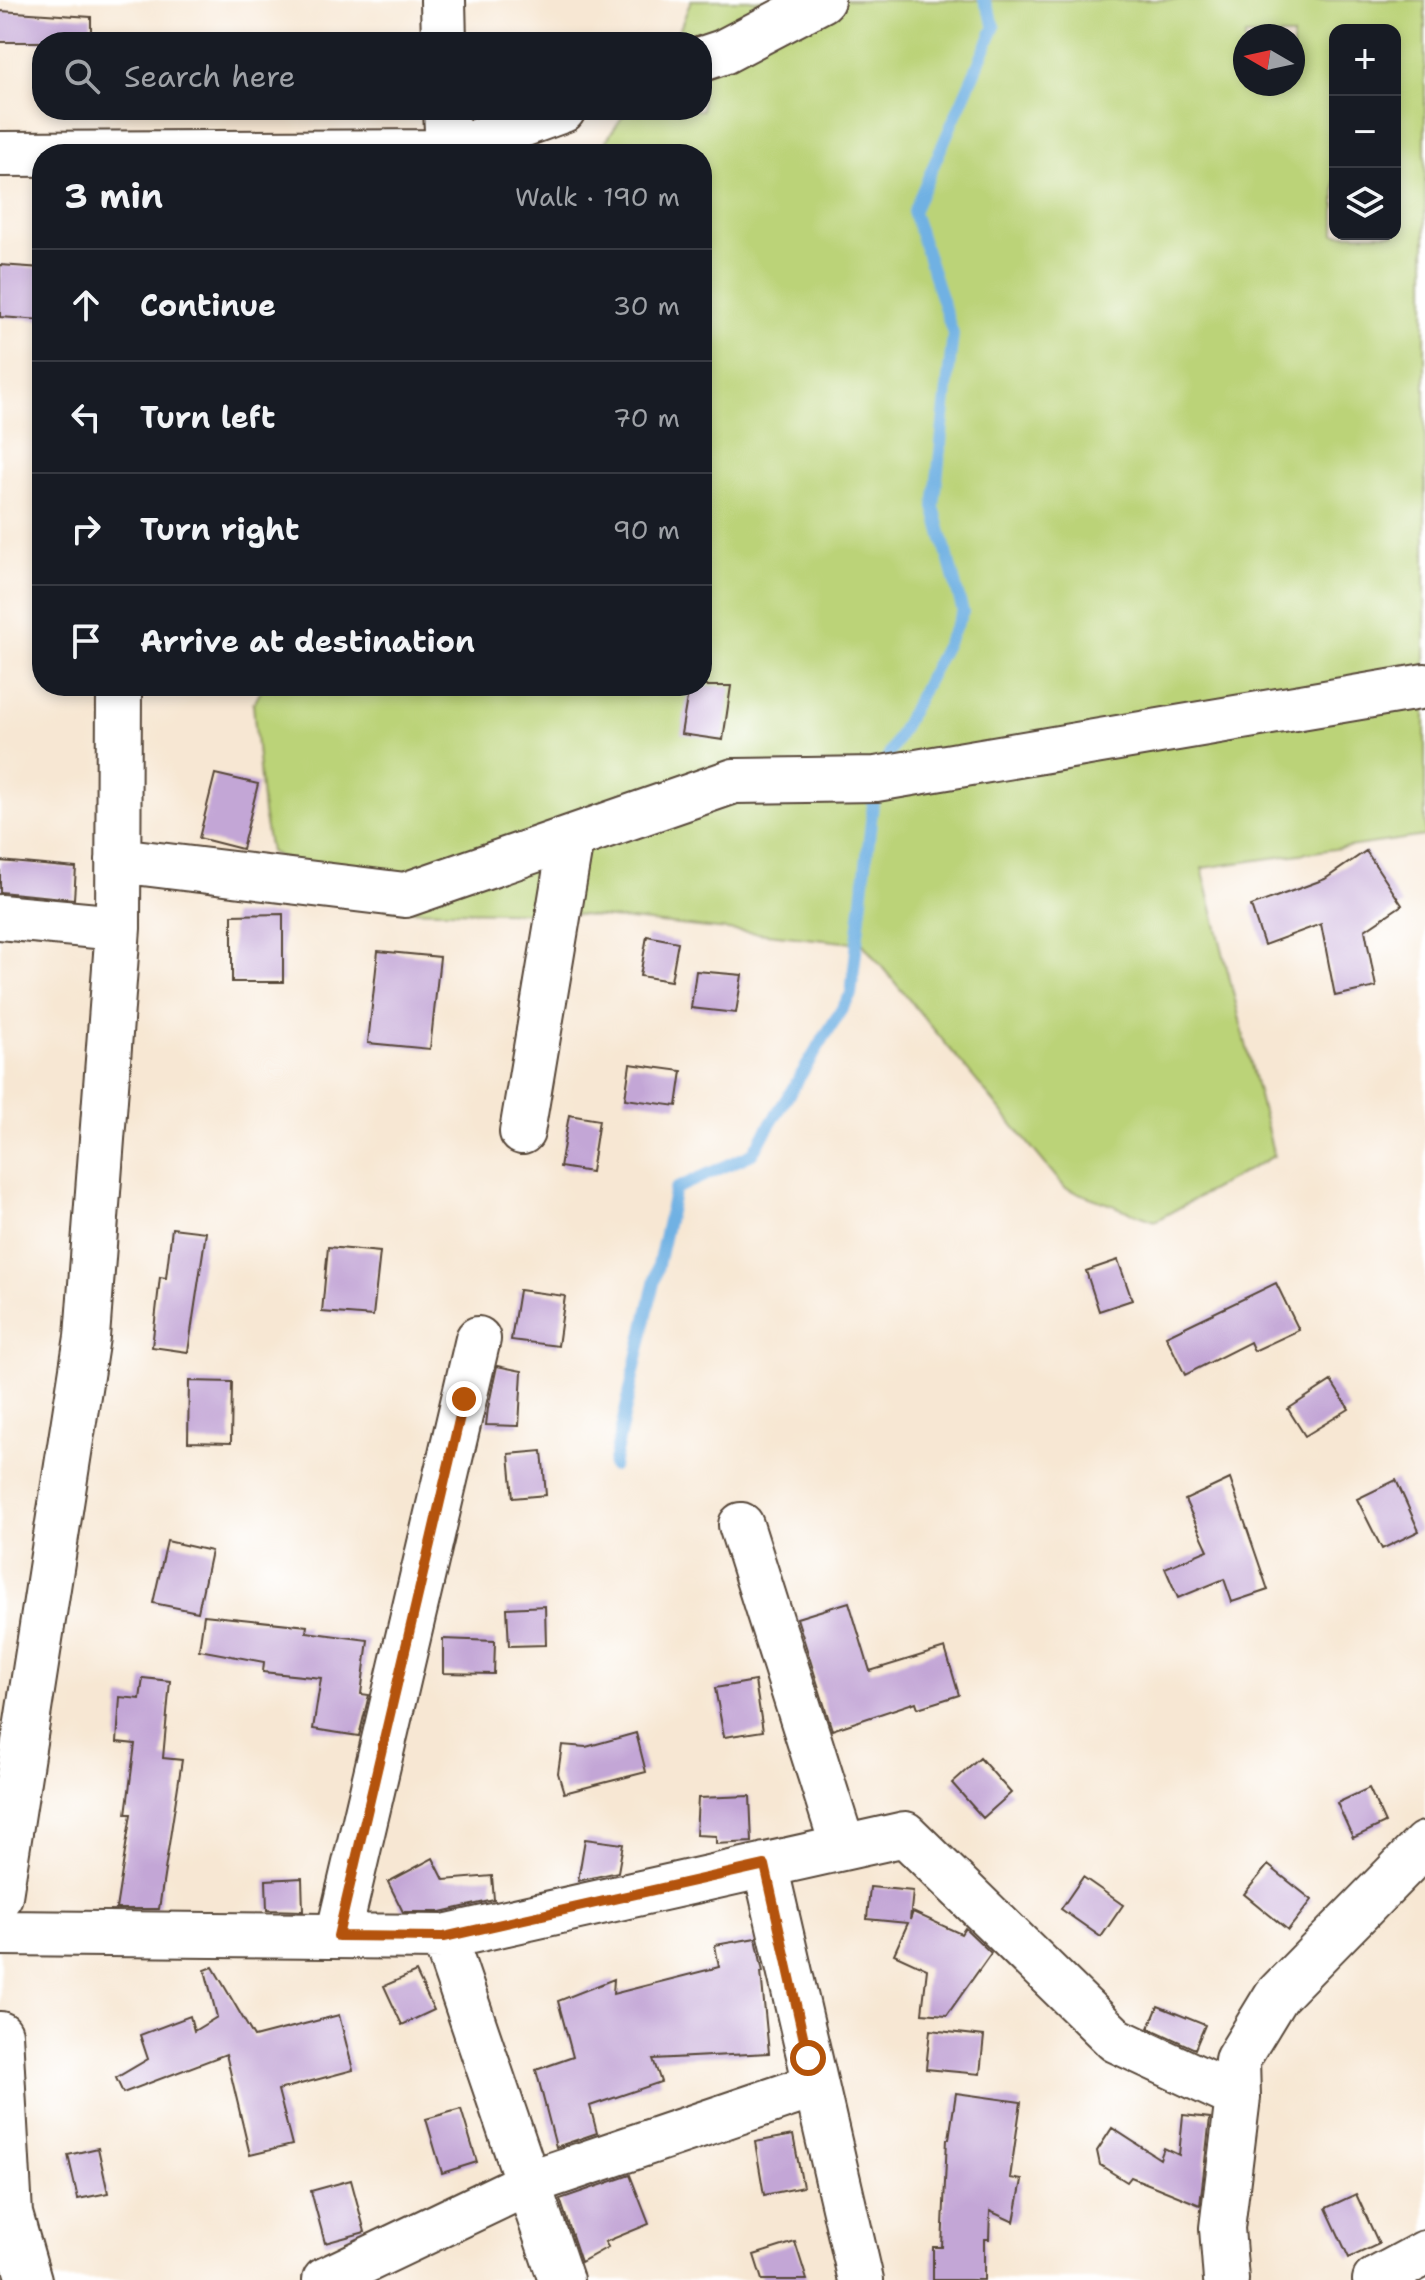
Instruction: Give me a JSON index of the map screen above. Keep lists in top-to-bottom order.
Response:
{
  "north": "left",
  "page": {
    "map_buttons": ["+", "−"],
    "search": "Search here",
    "heading": ["3 min", "Walk · 190 m"],
    "list": [
      ["Continue", "30 m"],
      ["Turn left", "70 m"],
      ["Turn right", "90 m"],
      "Arrive at destination"
    ]
  }
}
